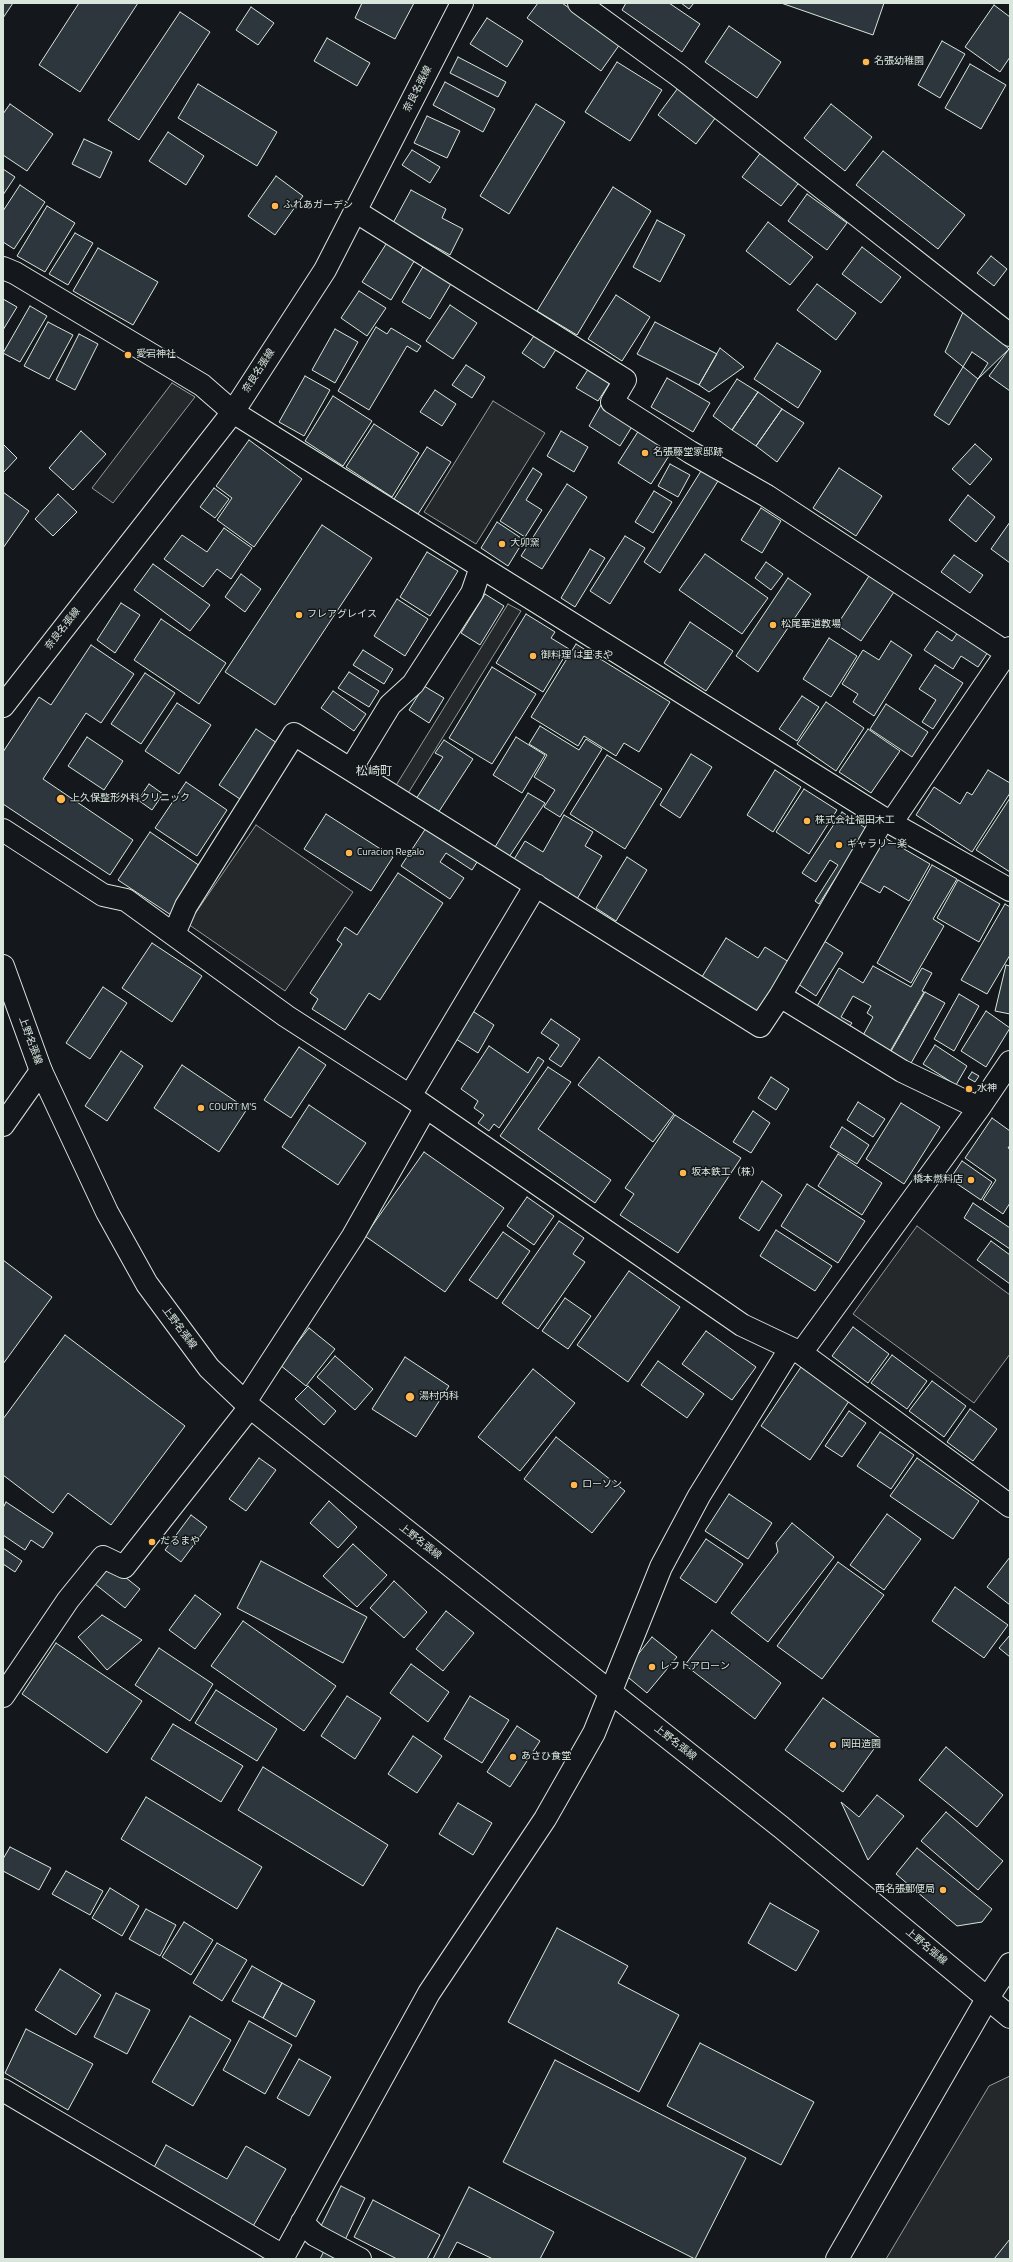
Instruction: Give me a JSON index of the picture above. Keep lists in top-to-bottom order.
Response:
{
  "streets": {
    "street": ["奈良名張線", "上野名張線"]
  },
  "districts": ["松崎町"],
  "places": [
    "名張幼稚園",
    "ふれあガーデン",
    "愛宕神社",
    "名張藤堂家邸跡",
    "大卯窯",
    "フレアグレイス",
    "松尾華道教場",
    "御料理 は里まや",
    "上久保整形外科クリニック",
    "株式会社福田木工",
    "ギャラリー楽",
    "Curacion Regalo",
    "水神",
    "COURT M'S",
    "坂本鉄工（株）",
    "橋本燃料店",
    "湯村内科",
    "ローソン",
    "だるまや",
    "レフトアローン",
    "岡田造園",
    "あさひ食堂",
    "西名張郵便局"
  ]
}
